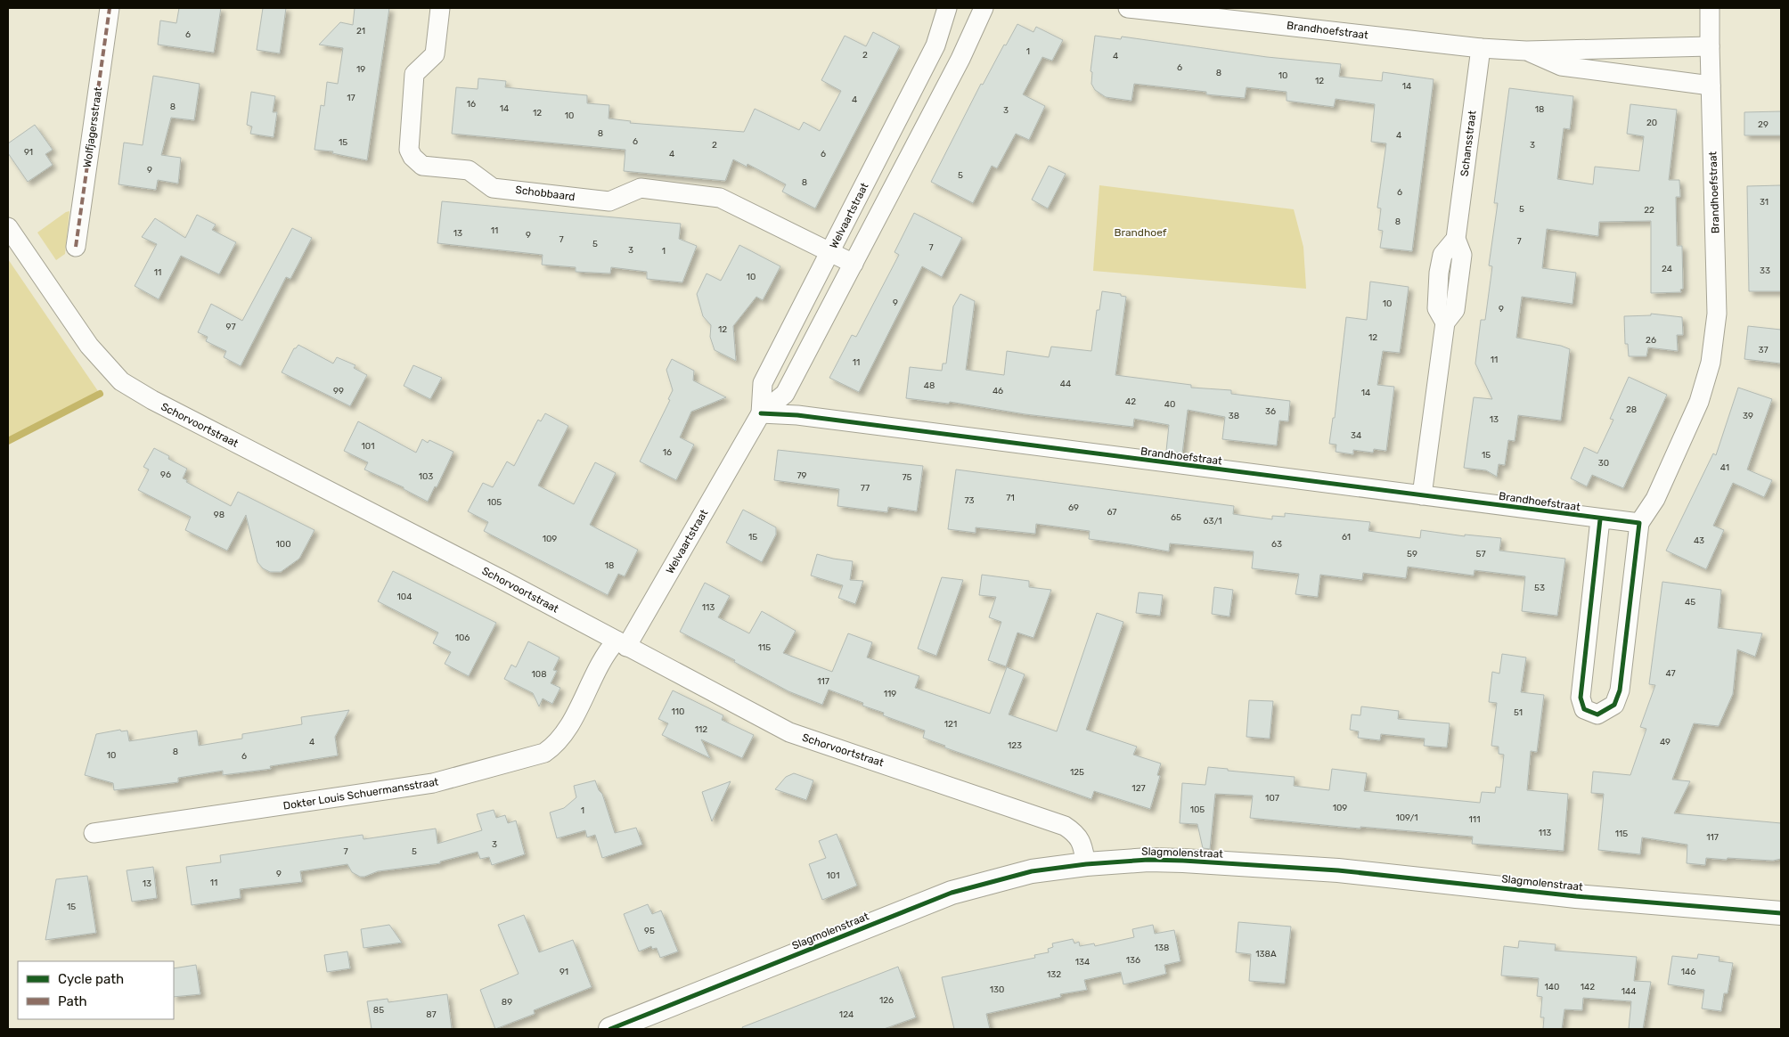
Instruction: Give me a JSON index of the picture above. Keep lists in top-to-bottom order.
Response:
{
  "streets": {
    "street": [
      "Brandhoefstraat",
      "Wolfjagersstraat",
      "Schansstraat",
      "Schobbaard",
      "Welvaartstraat",
      "Schorvoortstraat",
      "Dokter Louis Schuermansstraat",
      "Slagmolenstraat"
    ]
  },
  "crossings": [
    ["Brandhoefstraat", "Schansstraat"],
    ["Brandhoefstraat", "Welvaartstraat"],
    ["Schobbaard", "Welvaartstraat"],
    ["Welvaartstraat", "Schorvoortstraat"],
    ["Welvaartstraat", "Dokter Louis Schuermansstraat"],
    ["Schorvoortstraat", "Dokter Louis Schuermansstraat"],
    ["Schorvoortstraat", "Slagmolenstraat"]
  ],
  "parks": ["Brandhoef"],
  "house_numbers": [
    "21",
    "6",
    "1",
    "2",
    "4",
    "6",
    "19",
    "8",
    "10",
    "12",
    "14",
    "17",
    "4",
    "16",
    "8",
    "14",
    "18",
    "3",
    "12",
    "10",
    "20",
    "29",
    "8",
    "4",
    "6",
    "15",
    "2",
    "3",
    "91",
    "4",
    "6",
    "9",
    "5",
    "8",
    "6",
    "31",
    "5",
    "22",
    "8",
    "11",
    "13",
    "9",
    "7",
    "7",
    "5",
    "7",
    "3",
    "1",
    "24",
    "33",
    "11",
    "10",
    "9",
    "10",
    "9",
    "97",
    "12",
    "12",
    "26",
    "37",
    "11",
    "11",
    "44",
    "48",
    "99",
    "46",
    "14",
    "42",
    "40",
    "28",
    "36",
    "38",
    "39",
    "13",
    "34",
    "101",
    "16",
    "15",
    "30",
    "41",
    "96",
    "79",
    "103",
    "75",
    "77",
    "71",
    "73",
    "105",
    "69",
    "67",
    "98",
    "65",
    "63/1",
    "15",
    "61",
    "109",
    "43",
    "100",
    "63",
    "59",
    "57",
    "18",
    "53",
    "104",
    "45",
    "113",
    "106",
    "115",
    "47",
    "108",
    "117",
    "119",
    "110",
    "51",
    "121",
    "112",
    "4",
    "49",
    "123",
    "8",
    "10",
    "6",
    "125",
    "127",
    "107",
    "109",
    "105",
    "1",
    "109/1",
    "111",
    "113",
    "115",
    "117",
    "3",
    "7",
    "5",
    "9",
    "101",
    "11",
    "13",
    "15",
    "95",
    "138",
    "138A",
    "136",
    "134",
    "91",
    "146",
    "132",
    "140",
    "142",
    "130",
    "144",
    "126",
    "89",
    "85",
    "87",
    "124"
  ],
  "legend": ["Cycle path", "Path"]
}
